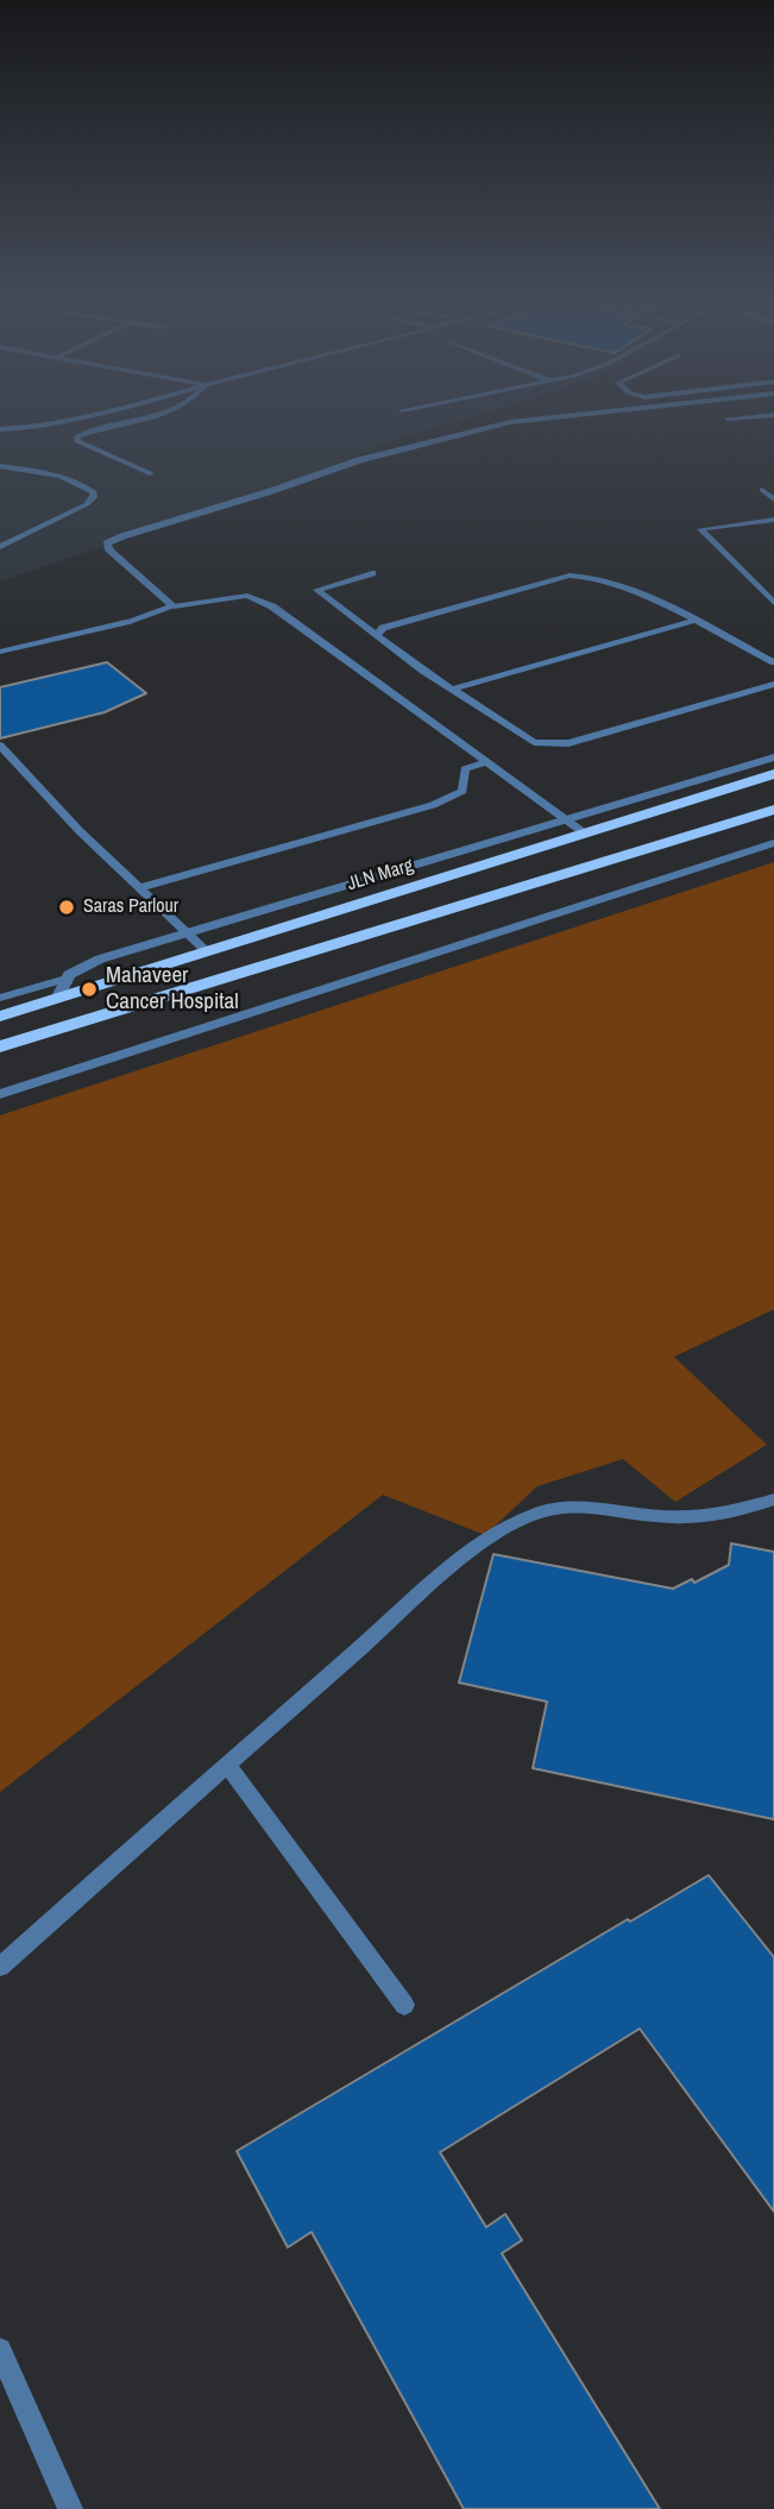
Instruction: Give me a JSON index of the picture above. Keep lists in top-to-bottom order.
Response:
{
  "streets": {
    "main road": ["JLN Marg"]
  },
  "places": ["Saras Parlour", "Mahaveer Cancer Hospital"]
}
